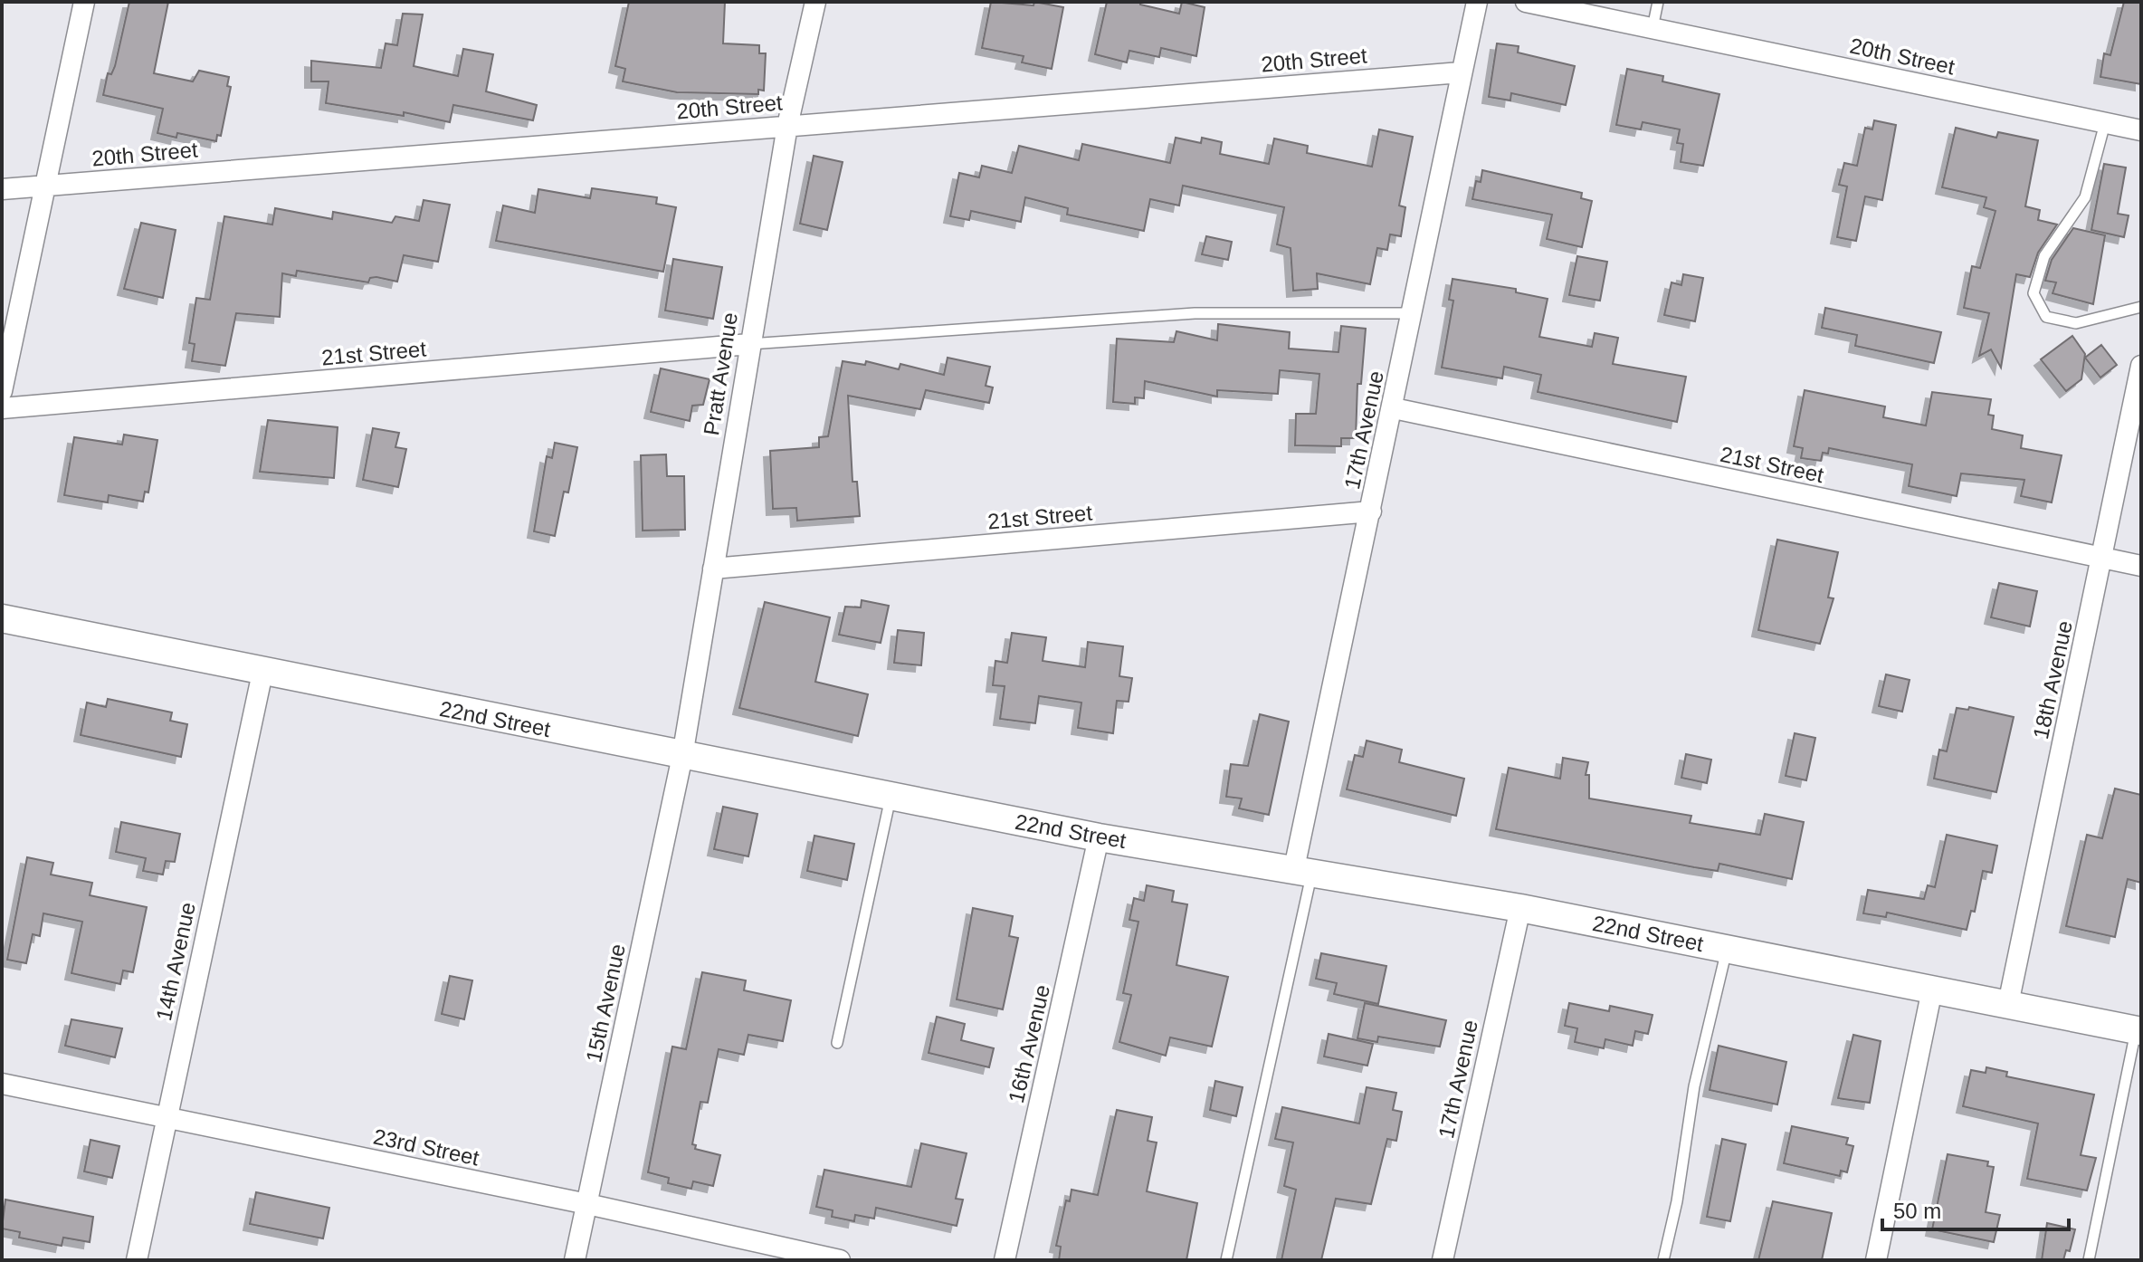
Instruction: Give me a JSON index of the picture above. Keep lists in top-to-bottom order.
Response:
{
  "streets": {
    "street": [
      "20th Street",
      "21st Street",
      "Pratt Avenue",
      "17th Avenue",
      "18th Avenue",
      "22nd Street",
      "14th Avenue",
      "15th Avenue",
      "16th Avenue",
      "23rd Street"
    ]
  },
  "crossings": [
    ["20th Street", "Pratt Avenue"],
    ["20th Street", "17th Avenue"],
    ["21st Street", "Pratt Avenue"],
    ["21st Street", "17th Avenue"],
    ["21st Street", "18th Avenue"],
    ["Pratt Avenue", "22nd Street"],
    ["Pratt Avenue", "15th Avenue"],
    ["17th Avenue", "22nd Street"],
    ["18th Avenue", "22nd Street"],
    ["22nd Street", "14th Avenue"],
    ["22nd Street", "15th Avenue"],
    ["22nd Street", "16th Avenue"],
    ["14th Avenue", "23rd Street"],
    ["15th Avenue", "23rd Street"]
  ],
  "scale_bar": "50 m"
}
